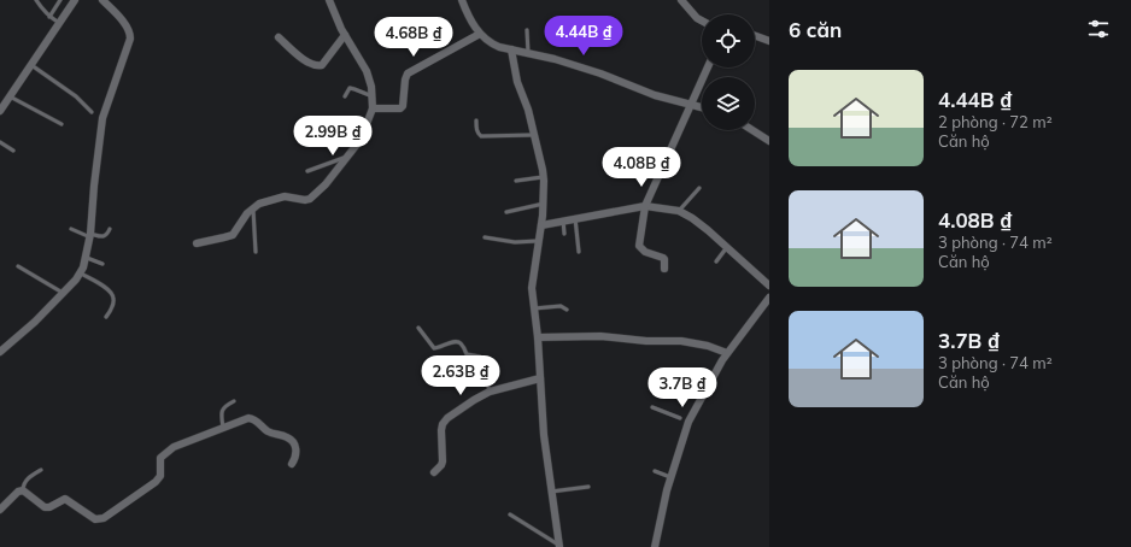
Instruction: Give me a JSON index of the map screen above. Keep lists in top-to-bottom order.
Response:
{
  "page": {
    "heading": "6 căn",
    "price": [
      "4.44B ₫",
      "4.68B ₫",
      "2.99B ₫",
      "4.08B ₫",
      "2.63B ₫",
      "3.7B ₫"
    ],
    "list": [
      {
        "name": "4.44B ₫",
        "note": "2 phòng · 72 m² · Căn hộ"
      },
      {
        "name": "4.08B ₫",
        "note": "3 phòng · 74 m² · Căn hộ"
      },
      {
        "name": "3.7B ₫",
        "note": "3 phòng · 74 m² · Căn hộ"
      }
    ]
  }
}
